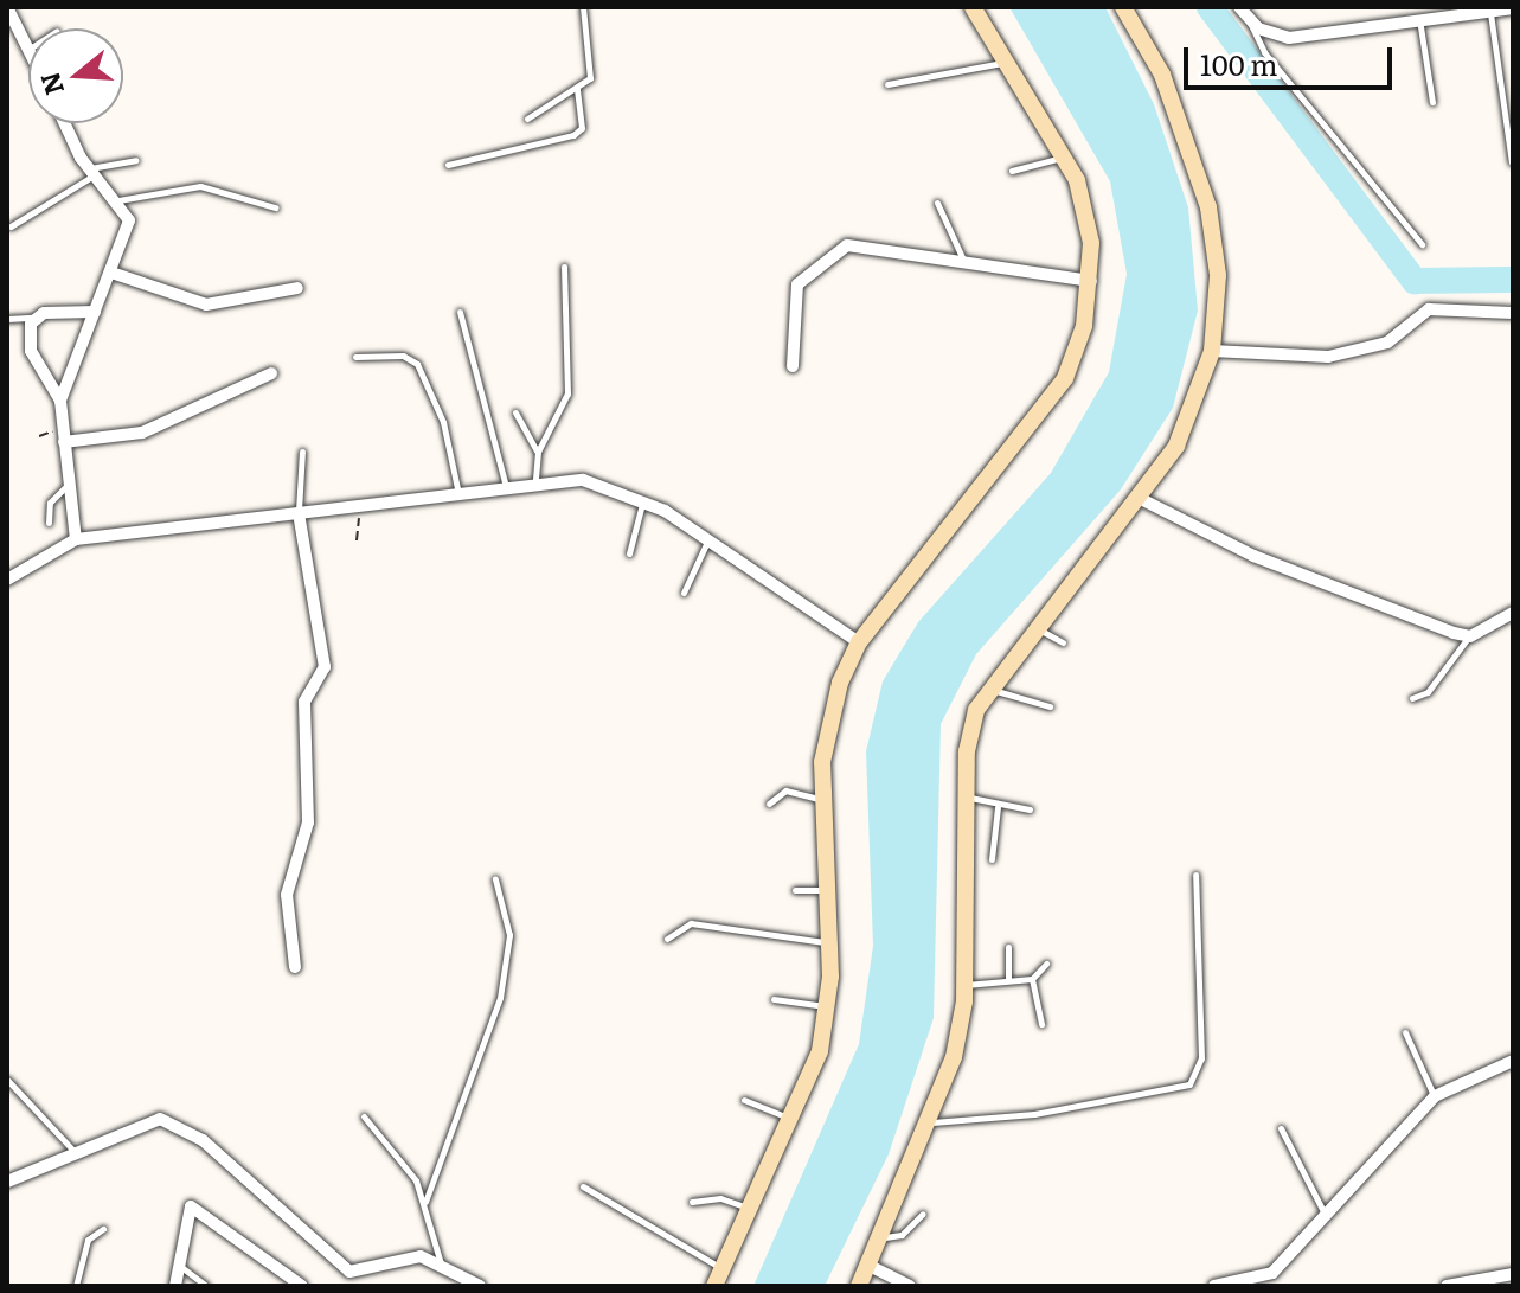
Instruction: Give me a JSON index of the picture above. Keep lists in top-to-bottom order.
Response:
{
  "scale_bar": "100 m",
  "north": "left"
}
